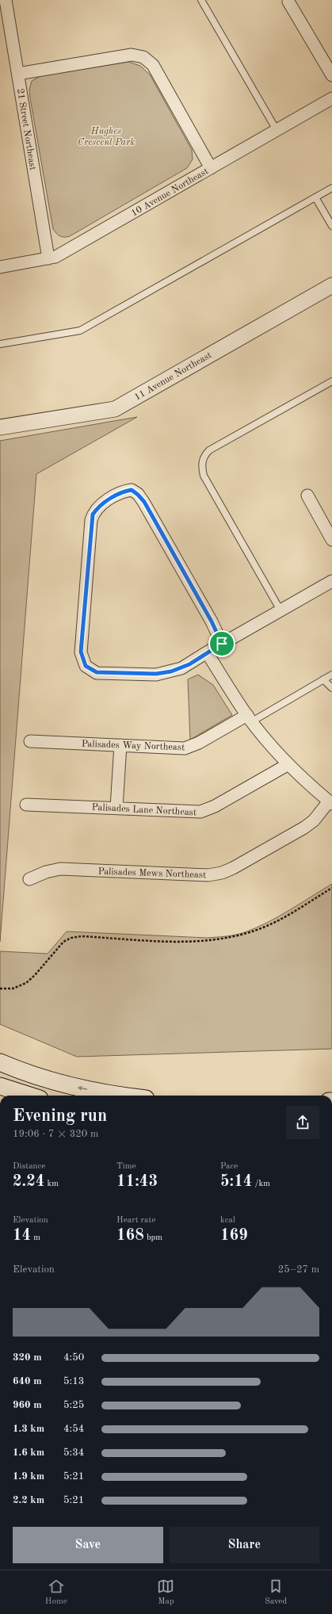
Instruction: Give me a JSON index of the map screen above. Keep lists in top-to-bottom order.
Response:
{
  "streets": {
    "street": [
      "21 Street Northeast",
      "10 Avenue Northeast",
      "11 Avenue Northeast",
      "Palisades Way Northeast",
      "Palisades Lane Northeast",
      "Palisades Mews Northeast"
    ]
  },
  "crossings": [
    ["21 Street Northeast", "10 Avenue Northeast"]
  ],
  "parks": ["Hughes Crescent Park"],
  "page": {
    "heading": ["Evening run", "19:06 · 7 × 320 m"],
    "stats": [
      ["Distance", "2.24 km"],
      ["Time", "11:43"],
      ["Pace", "5:14 /km"],
      ["Elevation", "14 m"],
      ["Heart rate", "168 bpm"],
      ["kcal", "169"]
    ],
    "chart": ["Elevation", "25–27 m"],
    "list": [
      {
        "name": "320 m",
        "note": "4:50"
      },
      {
        "name": "640 m",
        "note": "5:13"
      },
      {
        "name": "960 m",
        "note": "5:25"
      },
      {
        "name": "1.3 km",
        "note": "4:54"
      },
      {
        "name": "1.6 km",
        "note": "5:34"
      },
      {
        "name": "1.9 km",
        "note": "5:21"
      },
      {
        "name": "2.2 km",
        "note": "5:21"
      }
    ],
    "buttons": ["Save", "Share"],
    "tabs": ["Home", "Map", "Saved"]
  }
}
